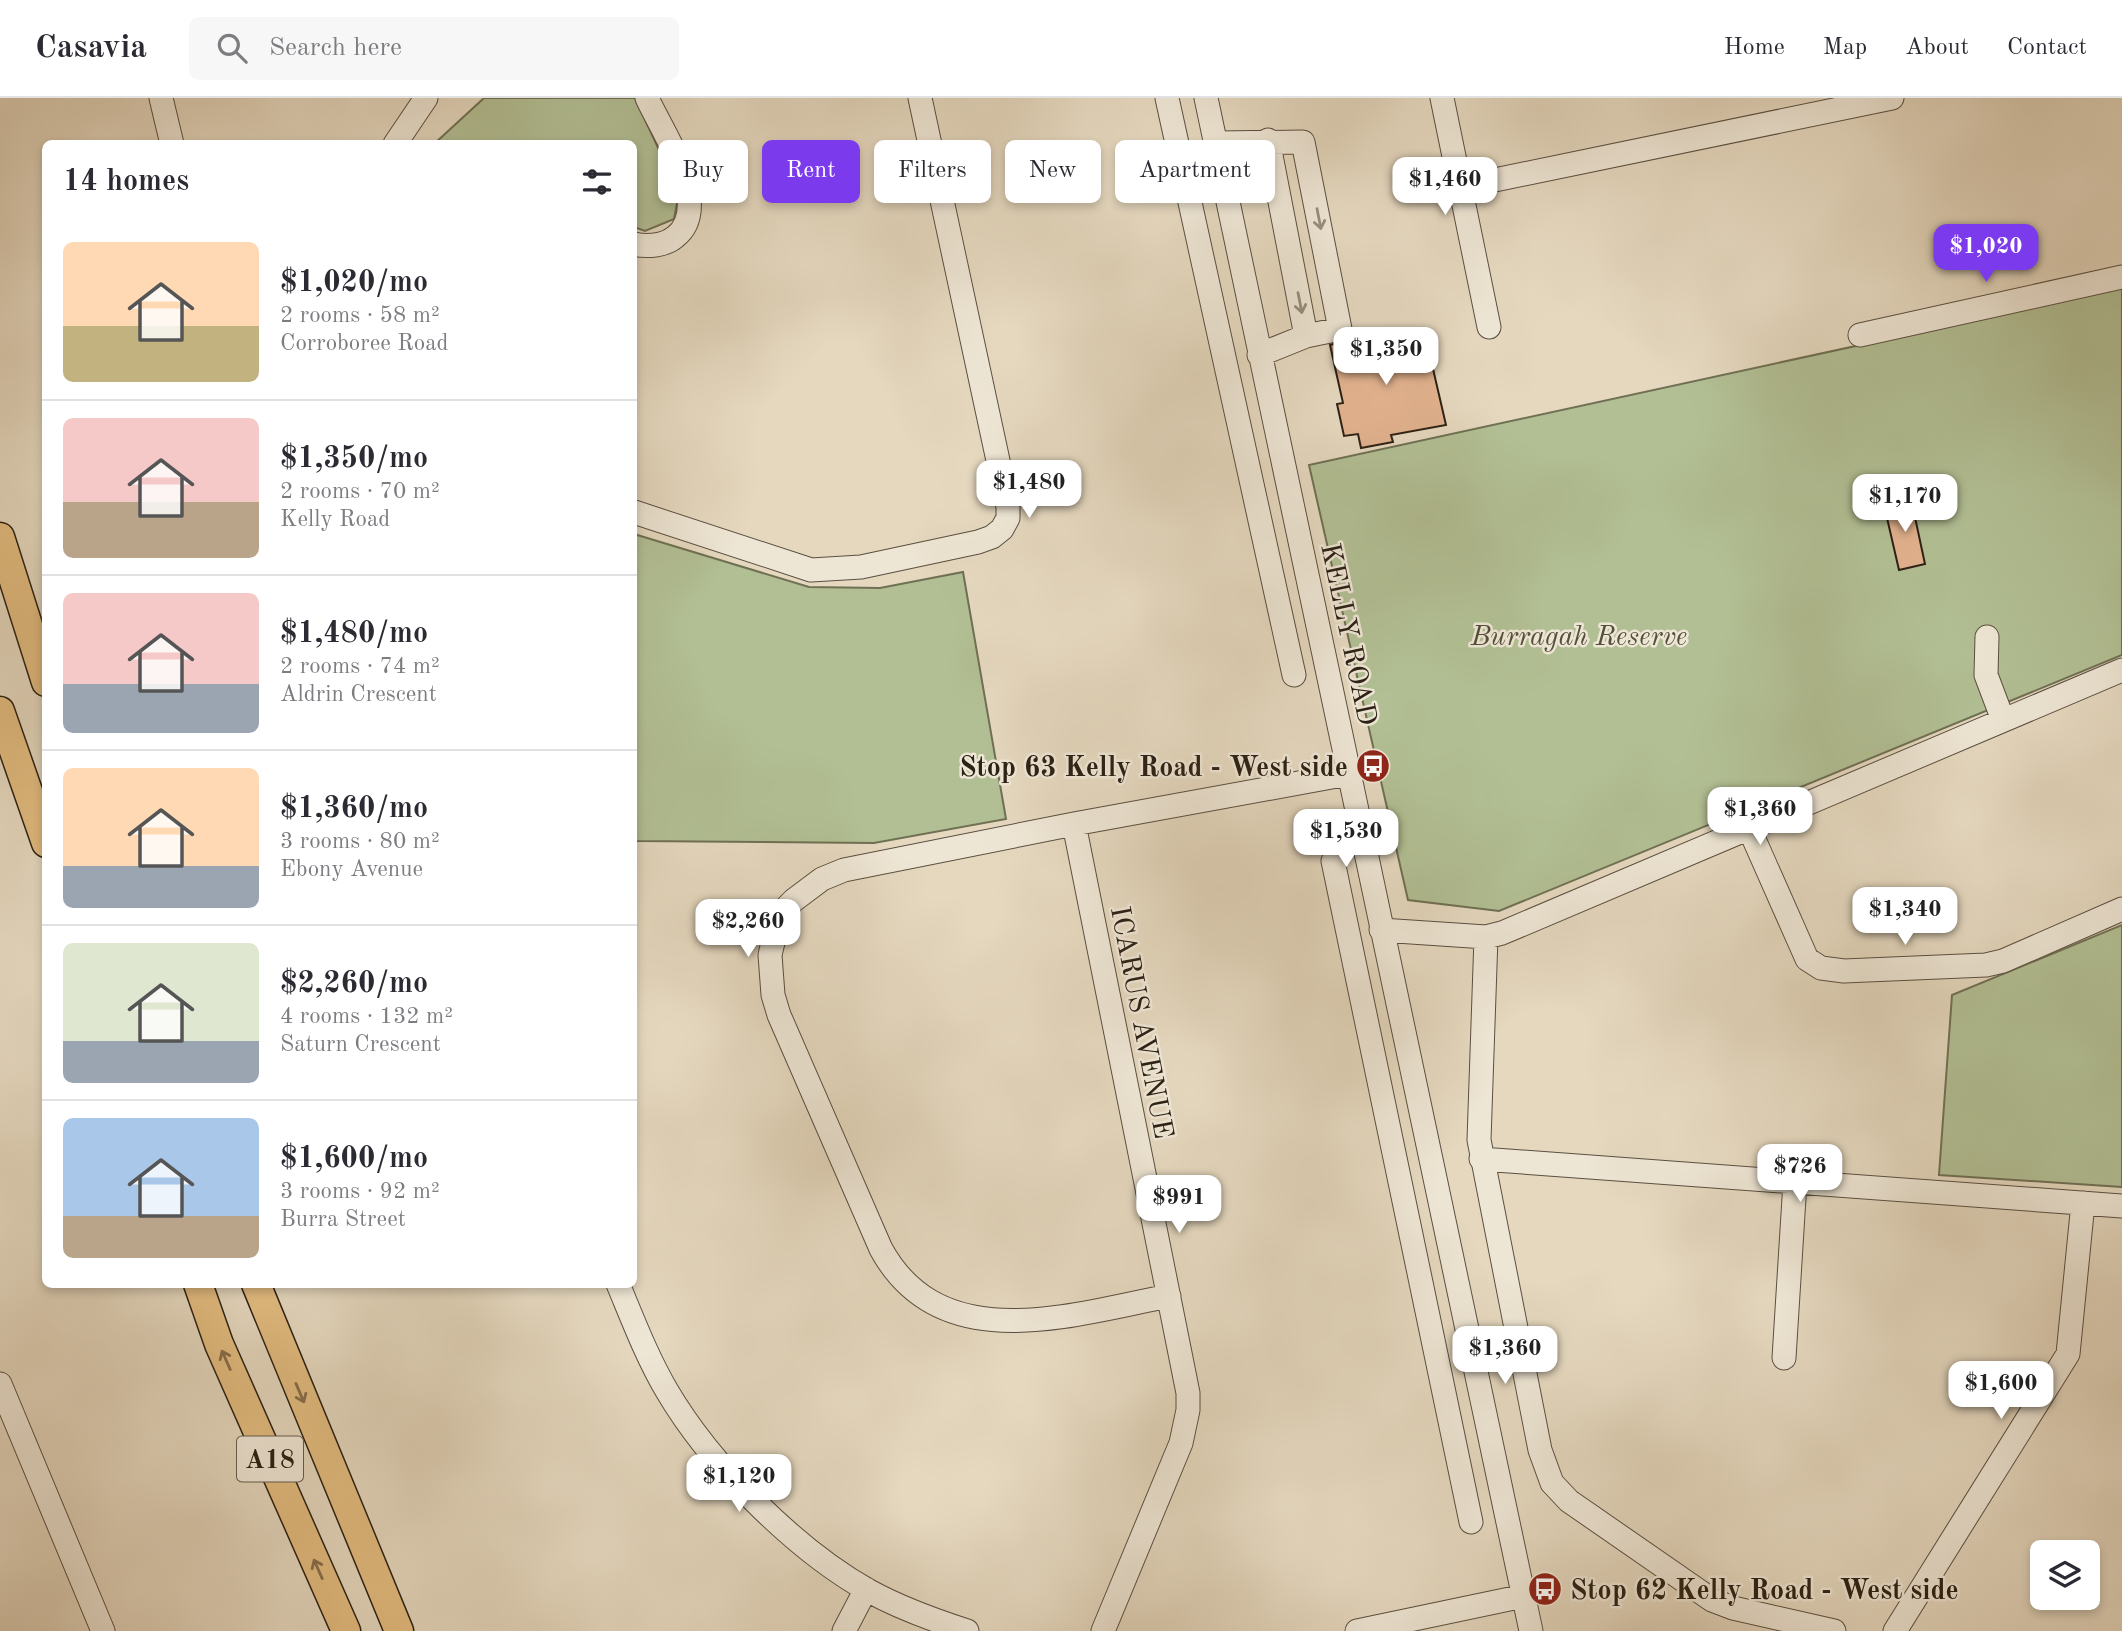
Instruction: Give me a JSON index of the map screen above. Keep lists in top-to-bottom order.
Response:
{
  "streets": {
    "main road": ["A18"],
    "street": ["KELLY ROAD", "ICARUS AVENUE"]
  },
  "parks": ["Burragah Reserve"],
  "places": {
    "bus stop": ["Stop 63 Kelly Road - West side", "Stop 62 Kelly Road - West side"]
  },
  "page": {
    "header": "Casavia",
    "search": "Search here",
    "nav": [
      "Home",
      "Map",
      "About",
      "Contact"
    ],
    "chip": [
      "Buy",
      "Rent",
      "Filters",
      "New",
      "Apartment"
    ],
    "heading": "14 homes",
    "price": [
      "$1,460",
      "$1,020",
      "$1,350",
      "$1,480",
      "$1,170",
      "$1,360",
      "$1,530",
      "$1,340",
      "$2,260",
      "$726",
      "$991",
      "$1,360",
      "$1,600",
      "$1,120"
    ],
    "list": [
      {
        "name": "$1,020/mo",
        "note": "2 rooms · 58 m² · Corroboree Road"
      },
      {
        "name": "$1,350/mo",
        "note": "2 rooms · 70 m² · Kelly Road"
      },
      {
        "name": "$1,480/mo",
        "note": "2 rooms · 74 m² · Aldrin Crescent"
      },
      {
        "name": "$1,360/mo",
        "note": "3 rooms · 80 m² · Ebony Avenue"
      },
      {
        "name": "$2,260/mo",
        "note": "4 rooms · 132 m² · Saturn Crescent"
      },
      {
        "name": "$1,600/mo",
        "note": "3 rooms · 92 m² · Burra Street"
      }
    ]
  }
}
